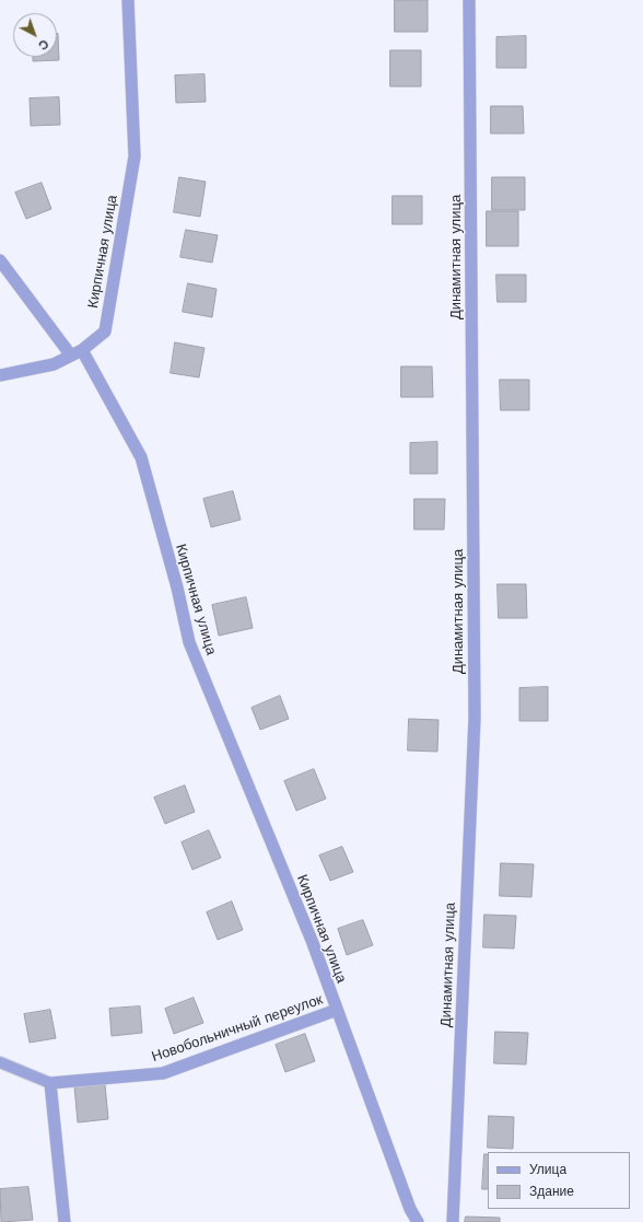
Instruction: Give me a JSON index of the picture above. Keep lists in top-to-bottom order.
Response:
{
  "streets": {
    "street": ["Кирпичная улица", "Динамитная улица", "Новобольничный переулок"]
  },
  "crossings": [
    ["Кирпичная улица", "Новобольничный переулок"]
  ],
  "legend": ["Улица", "Здание"],
  "north": "bottom right"
}
